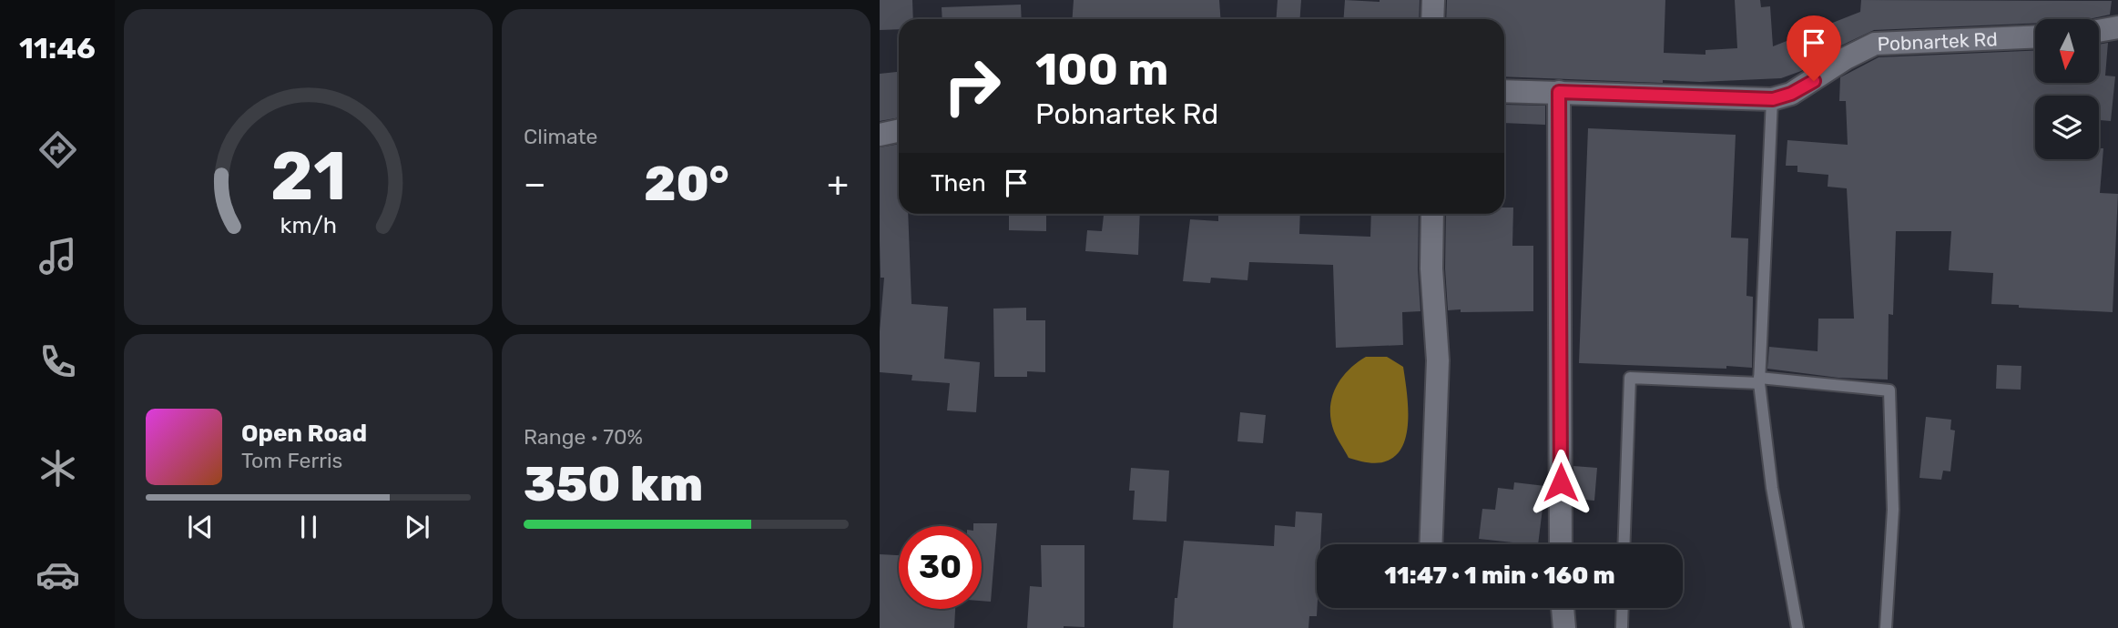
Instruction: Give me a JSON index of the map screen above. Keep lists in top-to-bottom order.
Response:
{
  "streets": {
    "street": ["Pobnartek Rd"]
  },
  "north": "bottom",
  "page": {
    "tabs": "11:46",
    "tile": [
      "Climate",
      ["Range · 70%", "350 km"]
    ],
    "turn": ["100 m", "Pobnartek Rd"],
    "then": "Then",
    "heat": ["−", "20°", "+"],
    "song": ["Open Road", "Tom Ferris"],
    "limit": "30",
    "trip": "11:47 · 1 min · 160 m",
    "gauge": ["21", "km/h"]
  }
}
